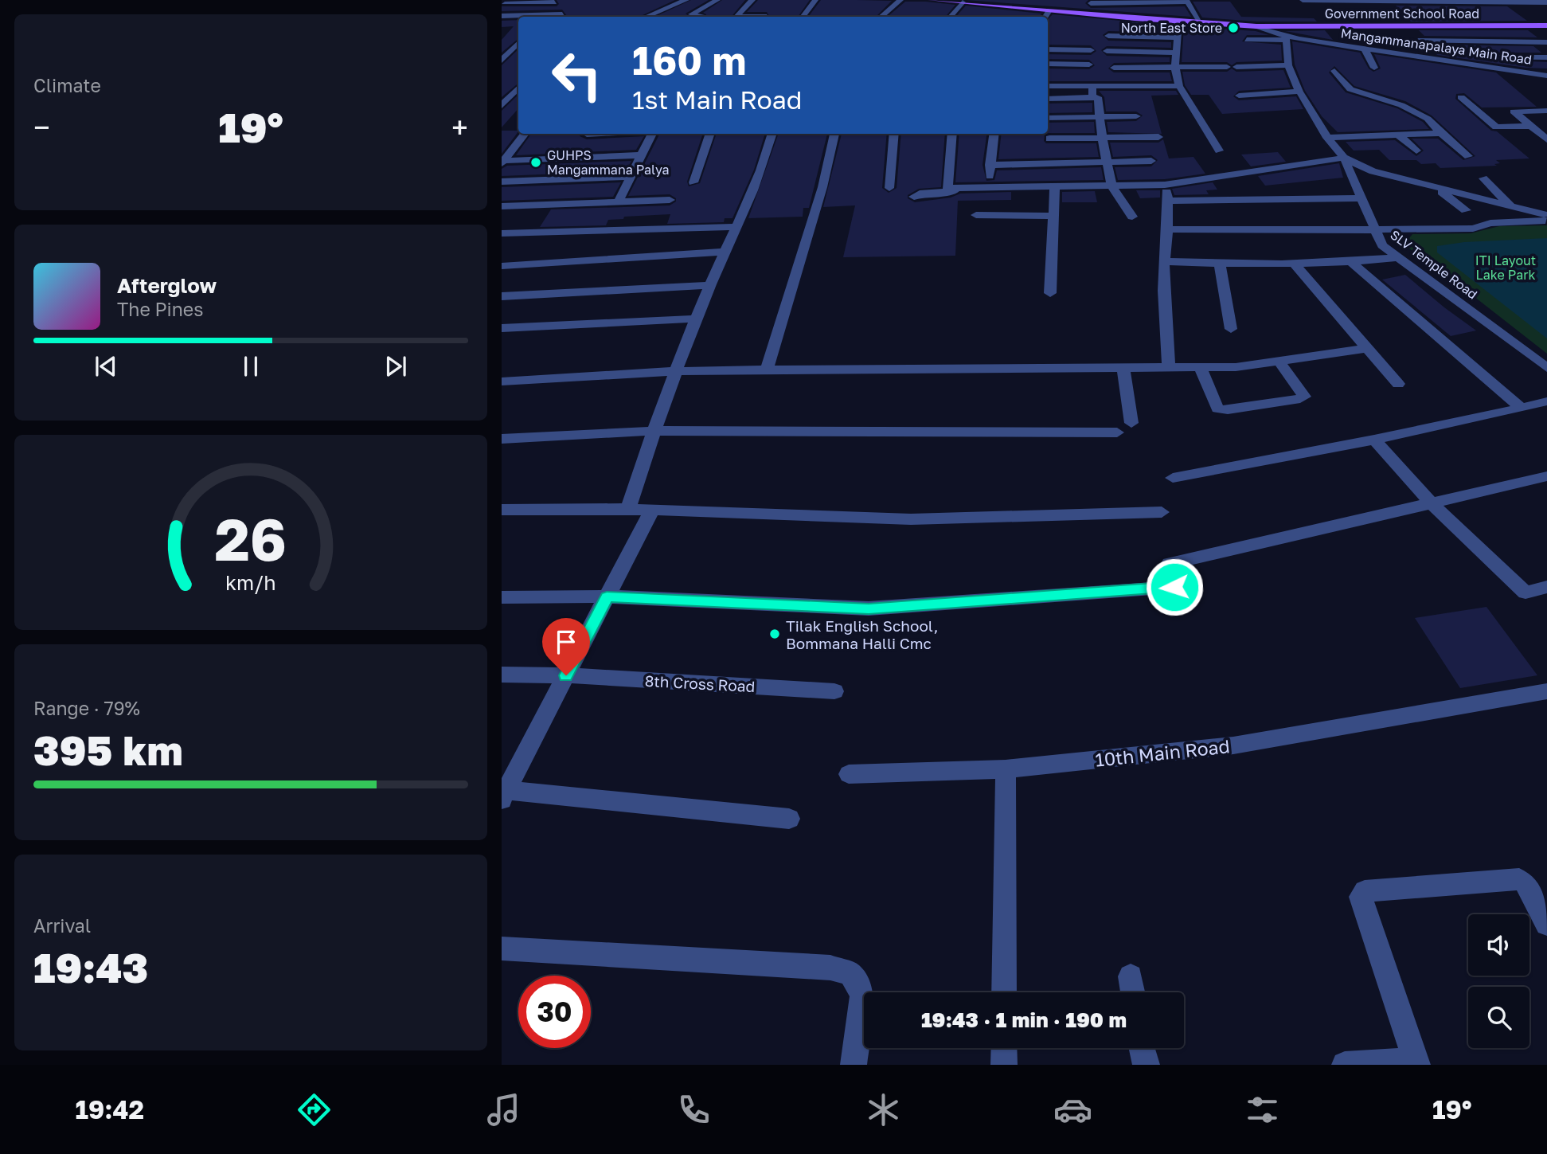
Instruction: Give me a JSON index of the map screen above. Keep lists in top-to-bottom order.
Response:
{
  "streets": {
    "main road": ["Government School Road"],
    "street": [
      "Mangammanapalaya Main Road",
      "SLV Temple Road",
      "8th Cross Road",
      "10th Main Road"
    ]
  },
  "crossings": [
    ["Government School Road", "Mangammanapalaya Main Road"],
    ["Mangammanapalaya Main Road", "SLV Temple Road"]
  ],
  "parks": ["ITI Layout Lake Park"],
  "places": ["North East Store", "GUHPS Mangammana Palya", "Tilak English School, Bommana Halli Cmc"],
  "page": {
    "tile": [
      "Climate",
      ["Range · 79%", "395 km"],
      ["Arrival", "19:43"]
    ],
    "turn": ["160 m", "1st Main Road"],
    "heat": ["−", "19°", "+"],
    "song": ["Afterglow", "The Pines"],
    "limit": "30",
    "trip": "19:43 · 1 min · 190 m",
    "tabs": ["19:42", "19°"],
    "gauge": ["26", "km/h"]
  }
}
